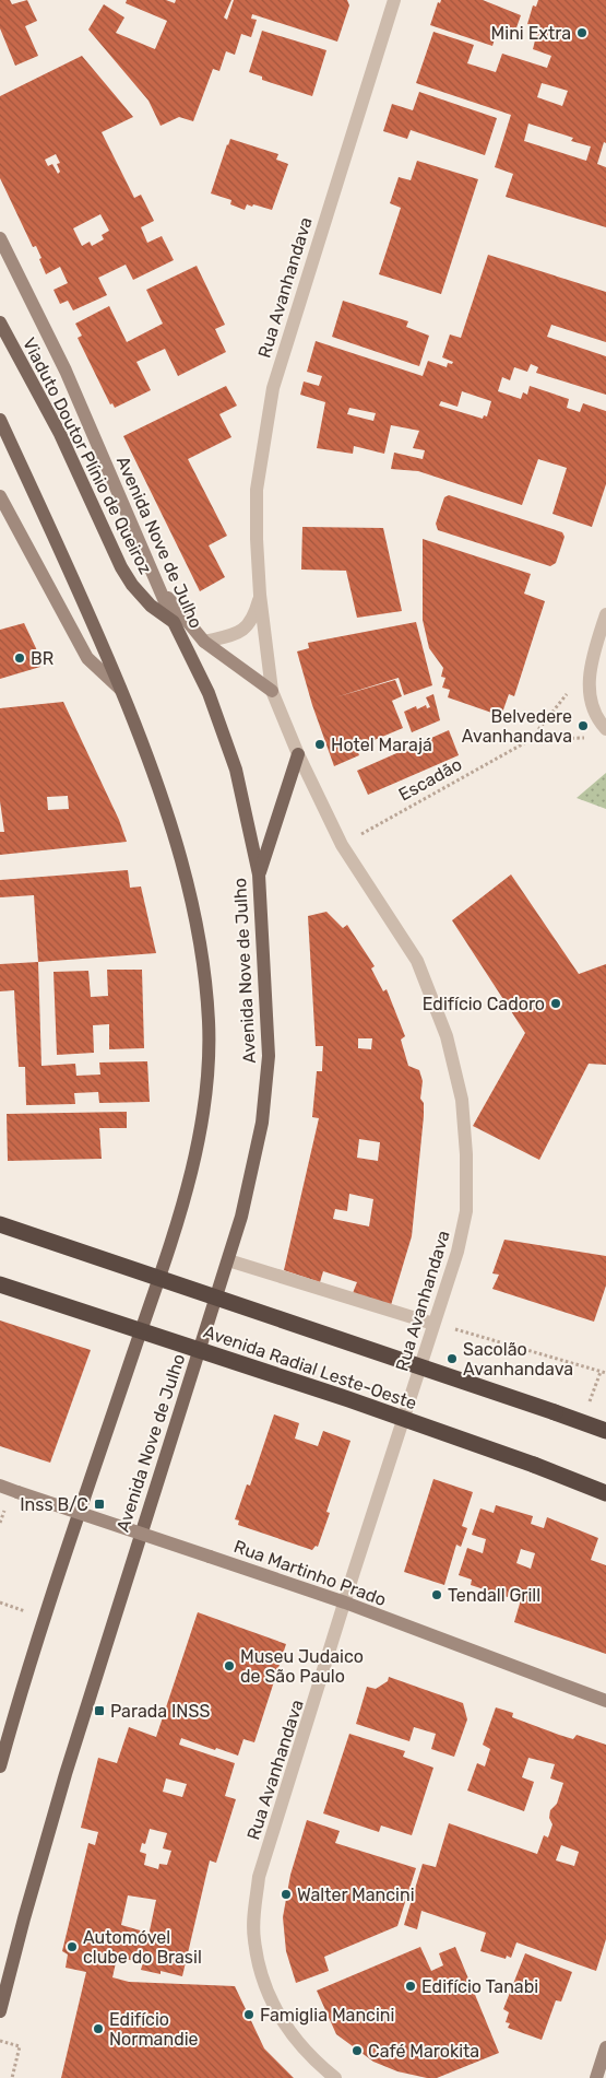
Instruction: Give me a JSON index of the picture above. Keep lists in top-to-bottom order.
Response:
{
  "streets": {
    "highway": ["Avenida Radial Leste-Oeste"],
    "main road": ["Viaduto Doutor Plínio de Queiroz", "Avenida Nove de Julho", "Rua Martinho Prado"],
    "street": ["Rua Avanhandava"],
    "path": ["Escadão"]
  },
  "crossings": [
    ["Rua Avanhandava", "Escadão"],
    ["Rua Avanhandava", "Rua Martinho Prado"],
    ["Viaduto Doutor Plínio de Queiroz", "Avenida Nove de Julho"]
  ],
  "places": {
    "other": [
      "Mini Extra",
      "BR",
      "Belvedere Avanhandava",
      "Hotel Marajá",
      "Edifício Cadoro",
      "Sacolão Avanhandava",
      "Tendall Grill",
      "Museu Judaico de São Paulo",
      "Walter Mancini",
      "Automóvel clube do Brasil",
      "Edifício Tanabi",
      "Famiglia Mancini",
      "Edifício Normandie",
      "Café Marokita"
    ],
    "transit": ["Inss B/C", "Parada INSS"]
  }
}
